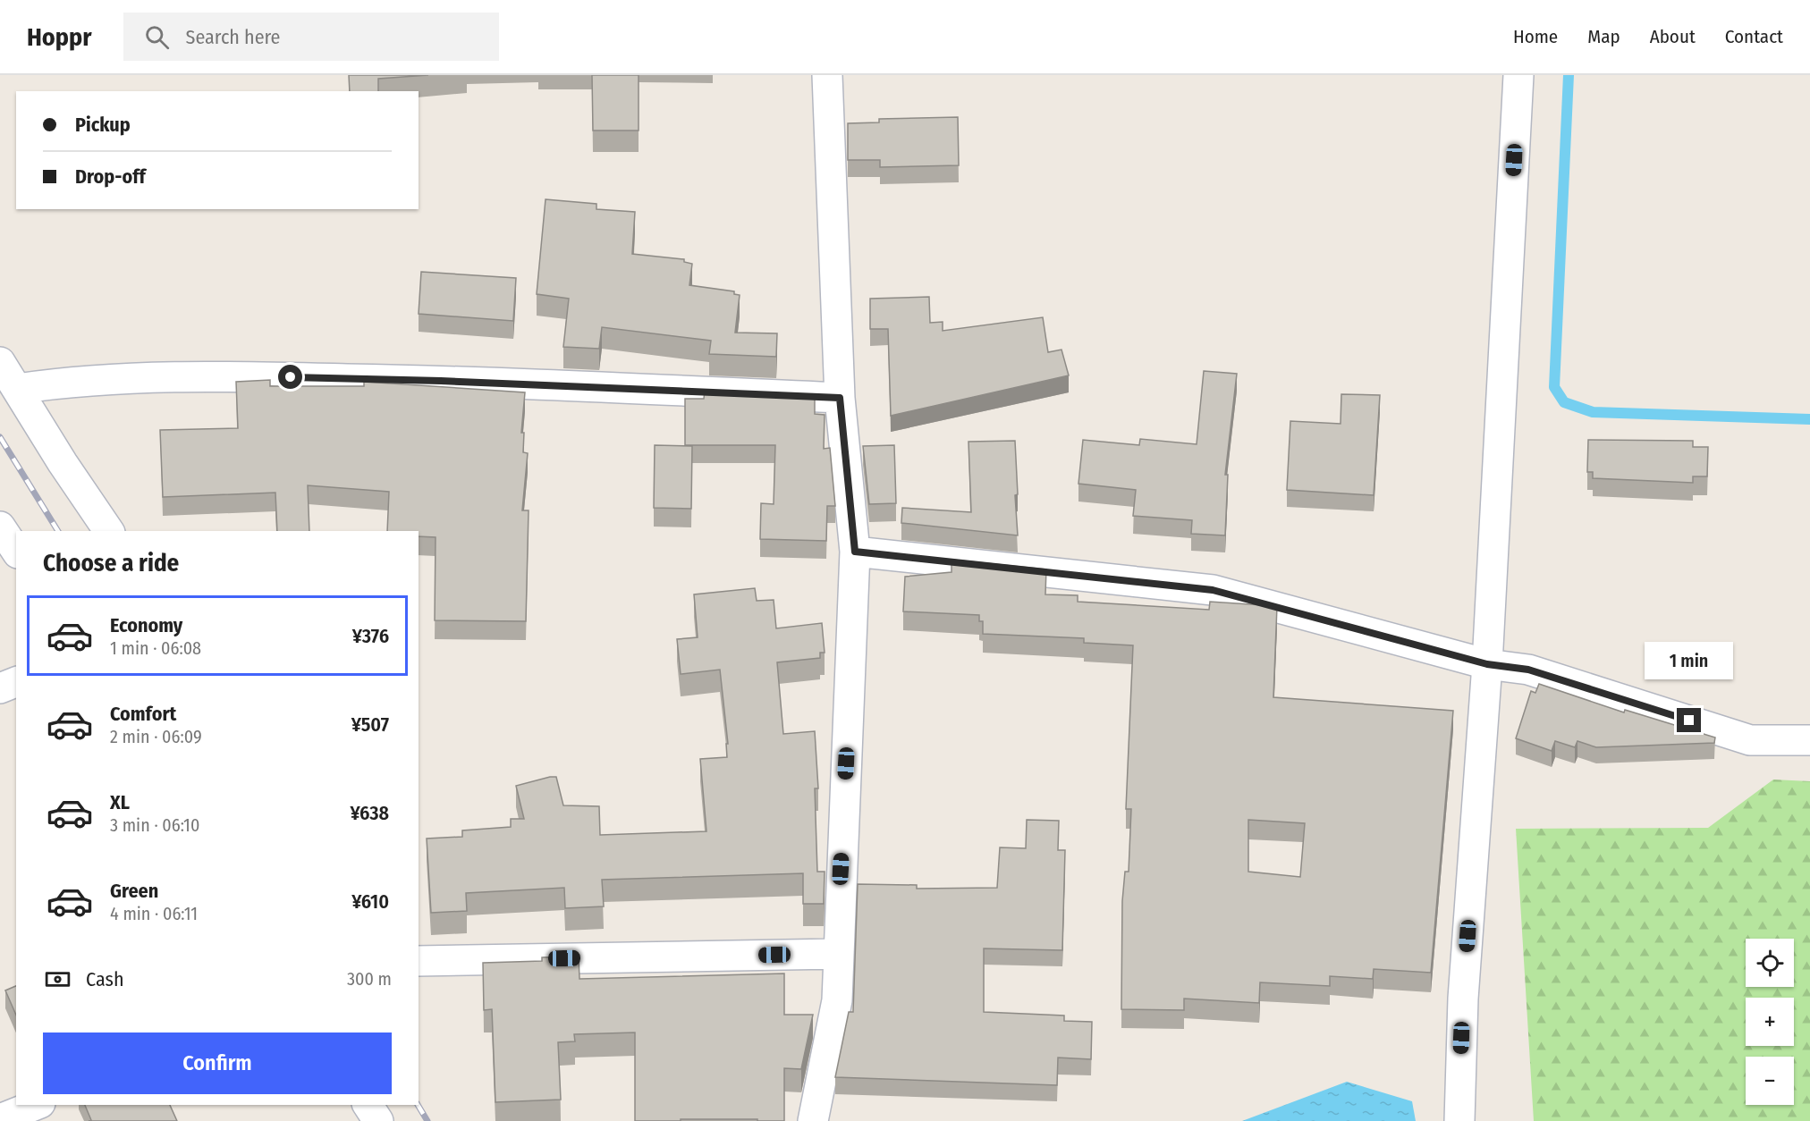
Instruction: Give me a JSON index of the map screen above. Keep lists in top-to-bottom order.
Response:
{
  "page": {
    "header": "Hoppr",
    "search": "Search here",
    "nav": [
      "Home",
      "Map",
      "About",
      "Contact"
    ],
    "banner": ["Pickup", "Drop-off"],
    "heading": "Choose a ride",
    "list": [
      {
        "name": "Economy",
        "note": "1 min · 06:08",
        "value": "¥376"
      },
      {
        "name": "Comfort",
        "note": "2 min · 06:09",
        "value": "¥507"
      },
      {
        "name": "XL",
        "note": "3 min · 06:10",
        "value": "¥638"
      },
      {
        "name": "Green",
        "note": "4 min · 06:11",
        "value": "¥610"
      }
    ],
    "bubble": "1 min",
    "map_buttons": ["+", "−"],
    "pay": ["Cash", "300 m"],
    "buttons": "Confirm"
  }
}
